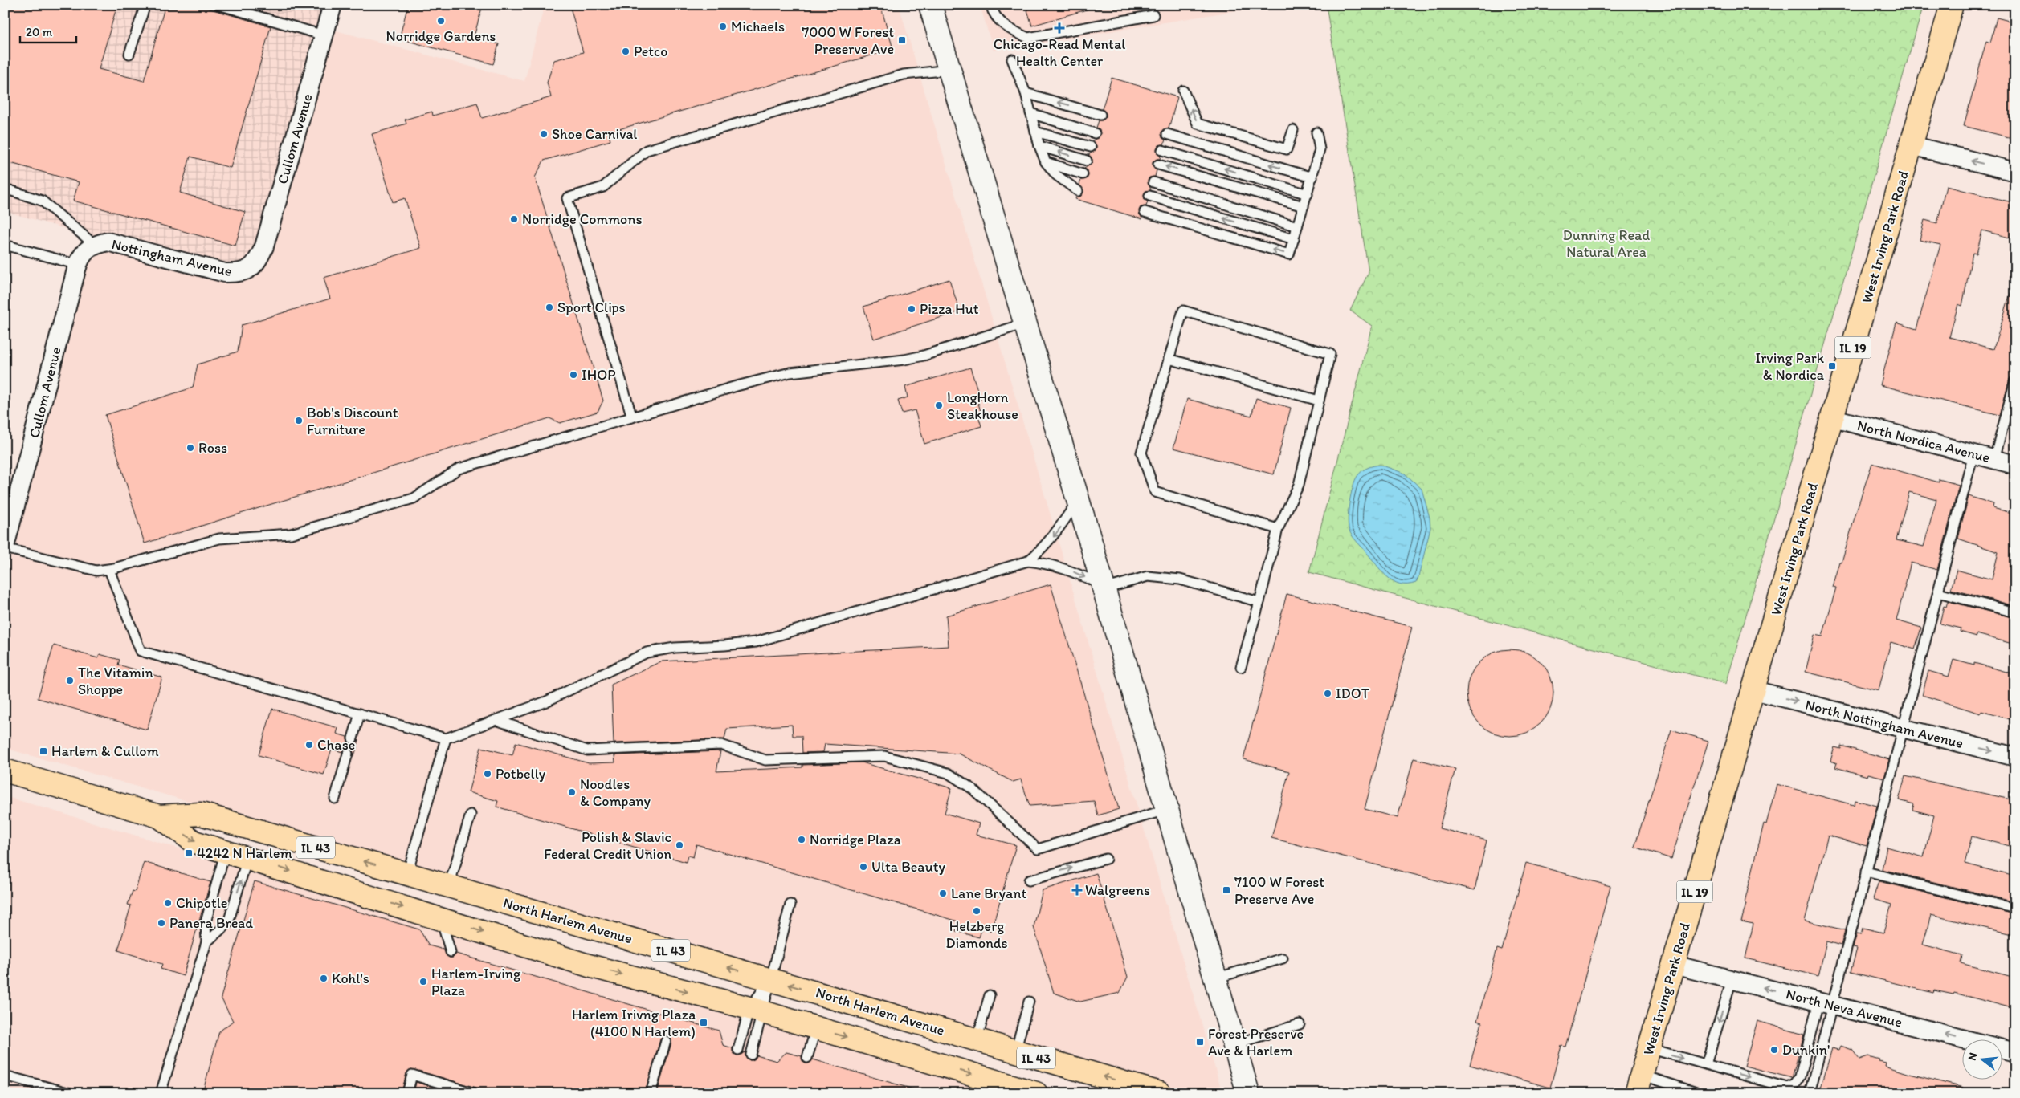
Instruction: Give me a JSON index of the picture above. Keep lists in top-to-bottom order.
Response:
{
  "streets": {
    "main road": [
      "West Irving Park Road",
      "IL 19",
      "IL 43",
      "North Harlem Avenue"
    ],
    "street": [
      "Cullom Avenue",
      "Nottingham Avenue",
      "North Nordica Avenue",
      "North Nottingham Avenue",
      "North Neva Avenue"
    ]
  },
  "crossings": [
    ["Cullom Avenue", "Nottingham Avenue"],
    ["West Irving Park Road", "North Nordica Avenue"],
    ["West Irving Park Road", "North Nottingham Avenue"],
    ["West Irving Park Road", "North Neva Avenue"]
  ],
  "one_way": ["North Nottingham Avenue", "North Neva Avenue"],
  "parks": ["Dunning Read Natural Area"],
  "places": {
    "other": [
      "Norridge Gardens",
      "Michaels",
      "Petco",
      "Shoe Carnival",
      "Norridge Commons",
      "Sport Clips",
      "Pizza Hut",
      "IHOP",
      "LongHorn Steakhouse",
      "Bob's Discount Furniture",
      "Ross",
      "The Vitamin Shoppe",
      "IDOT",
      "Chase",
      "Potbelly",
      "Noodles & Company",
      "Norridge Plaza",
      "Polish & Slavic Federal Credit Union",
      "Ulta Beauty",
      "Lane Bryant",
      "Chipotle",
      "Helzberg Diamonds",
      "Panera Bread",
      "Kohl's",
      "Harlem-Irving Plaza",
      "Dunkin'"
    ],
    "health": ["Chicago-Read Mental Health Center", "Walgreens"],
    "transit": [
      "7000 W Forest Preserve Ave",
      "Irving Park & Nordica",
      "Harlem & Cullom",
      "4242 N Harlem",
      "7100 W Forest Preserve Ave",
      "Harlem Irivng Plaza (4100 N Harlem)",
      "Forest Preserve Ave & Harlem"
    ]
  },
  "scale_bar": "20 m",
  "north": "left"
}
